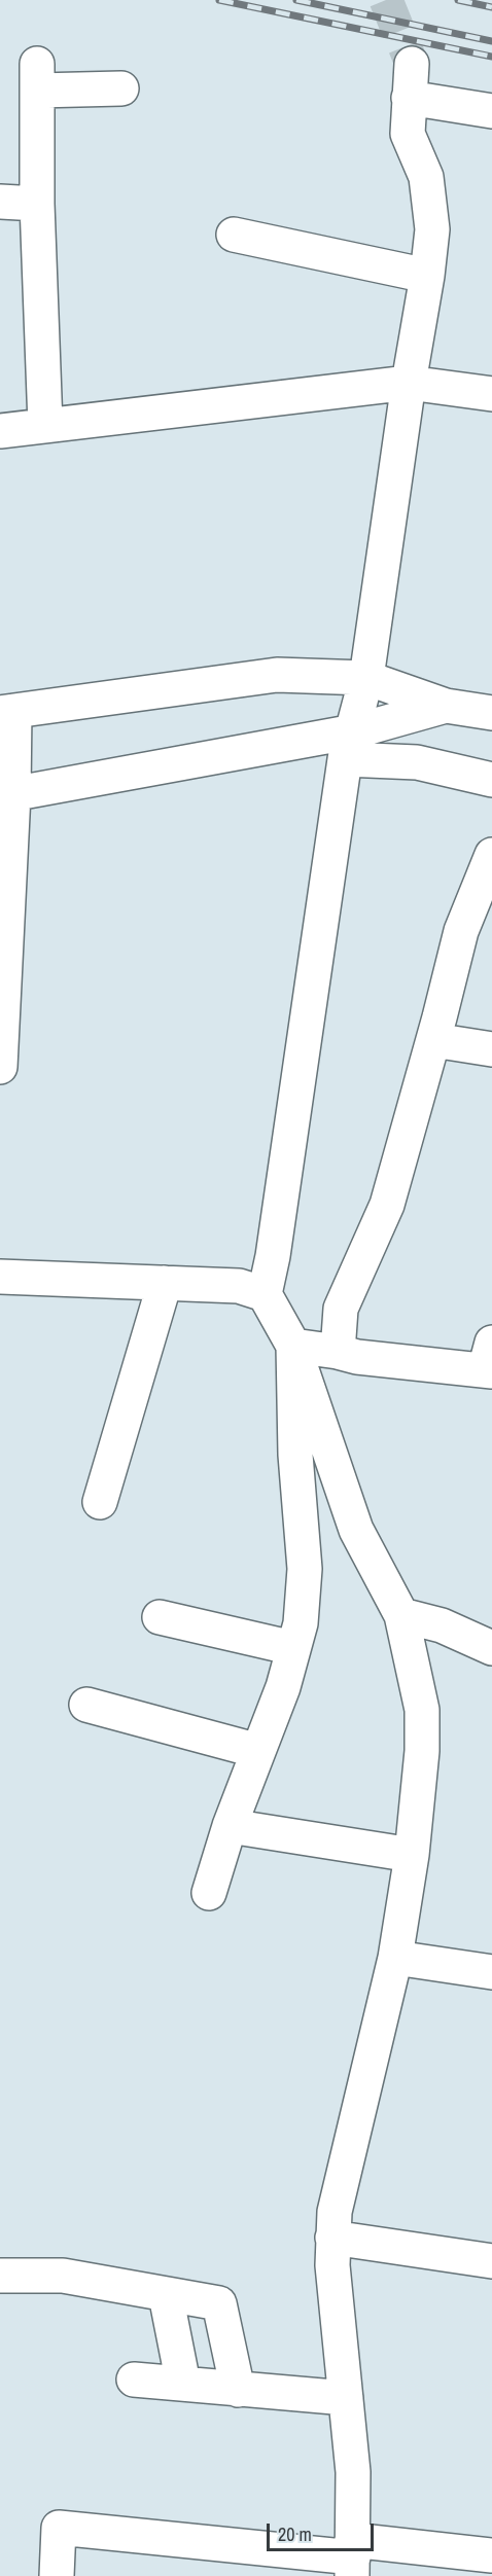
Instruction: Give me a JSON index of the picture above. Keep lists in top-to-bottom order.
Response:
{
  "scale_bar": "20 m"
}
